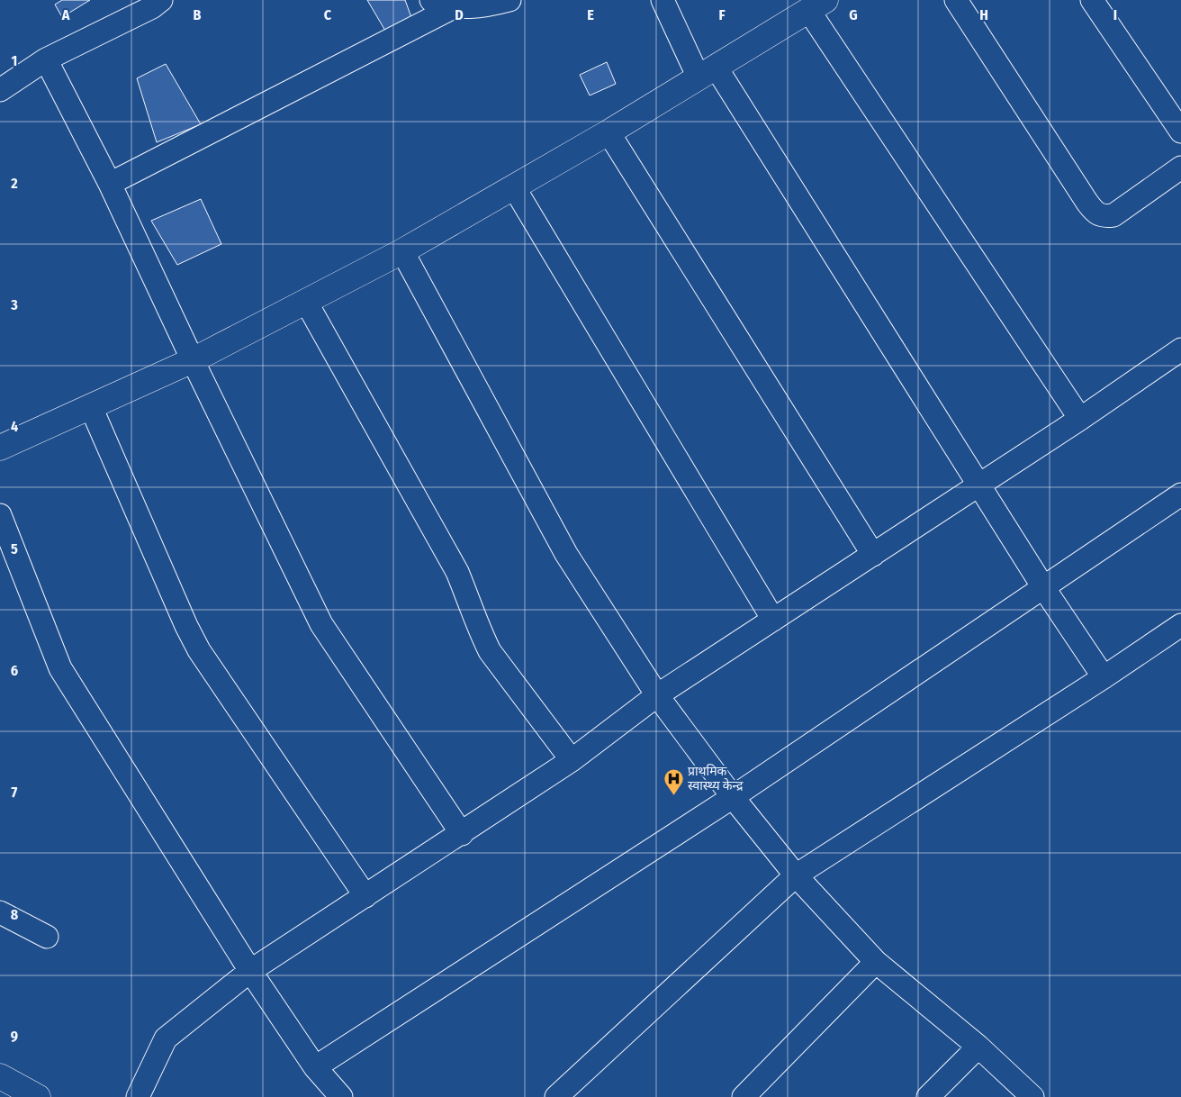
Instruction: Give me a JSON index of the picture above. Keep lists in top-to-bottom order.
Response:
{
  "places": {
    "hospital": ["प्राथमिक स्वास्थ्य केन्द्र"]
  },
  "grid": {
    "columns": [
      "A",
      "B",
      "C",
      "D",
      "E",
      "F",
      "G",
      "H",
      "I"
    ],
    "rows": [
      "1",
      "2",
      "3",
      "4",
      "5",
      "6",
      "7",
      "8",
      "9"
    ]
  }
}
